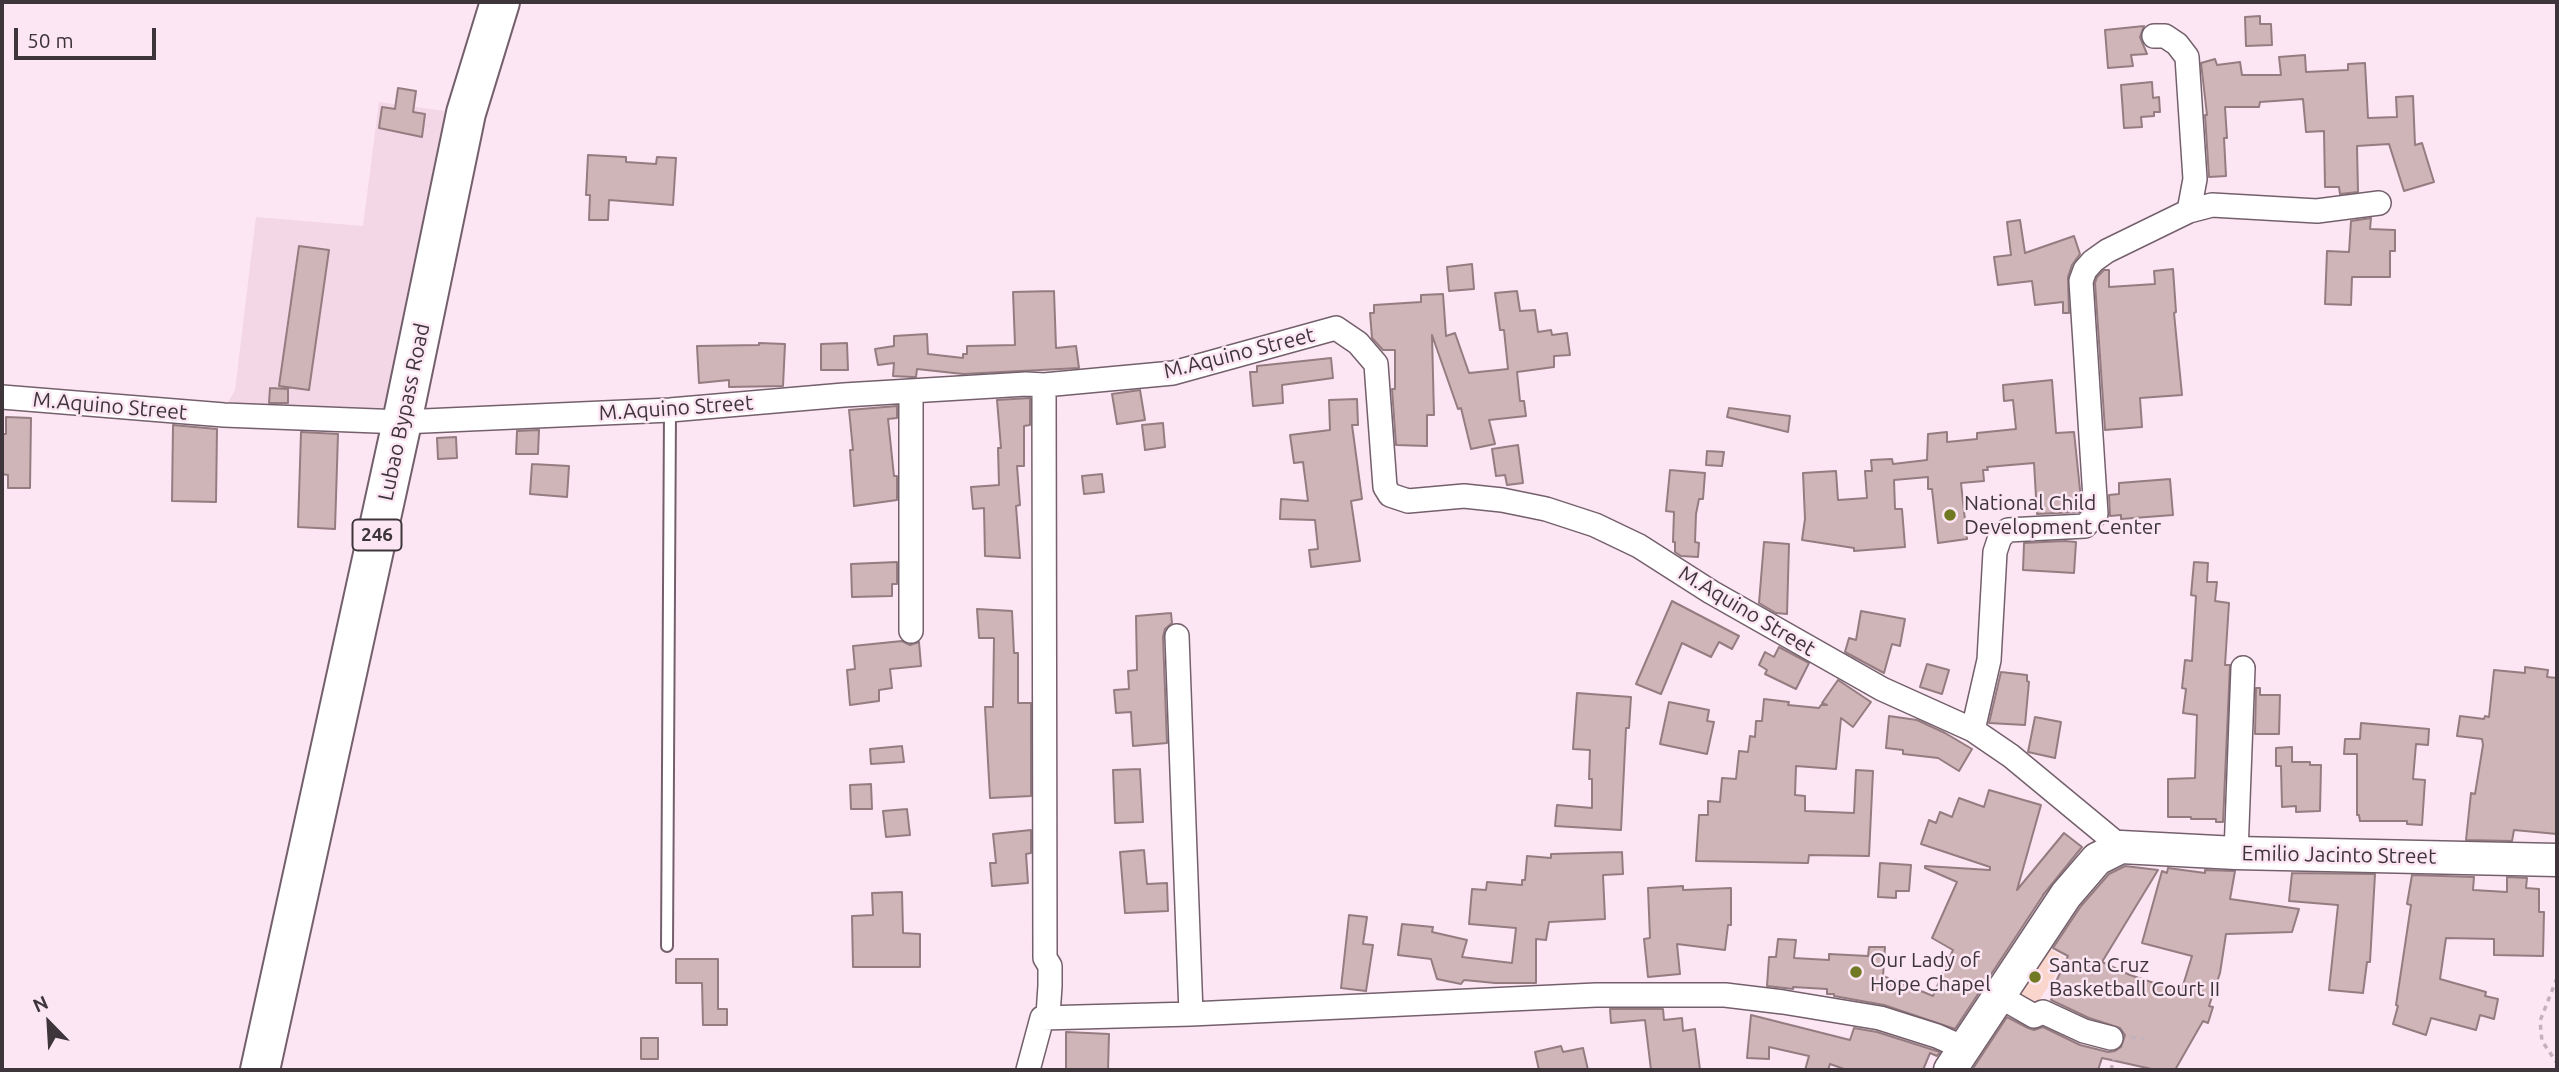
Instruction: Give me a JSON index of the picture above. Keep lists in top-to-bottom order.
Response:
{
  "streets": {
    "highway": ["Lubao Bypass Road", "246"],
    "street": ["M.Aquino Street", "Emilio Jacinto Street"]
  },
  "crossings": [
    ["M.Aquino Street", "Lubao Bypass Road"],
    ["M.Aquino Street", "Emilio Jacinto Street"]
  ],
  "places": ["National Child Development Center", "Our Lady of Hope Chapel", "Santa Cruz Basketball Court II"],
  "scale_bar": "50 m",
  "north": "top left"
}
